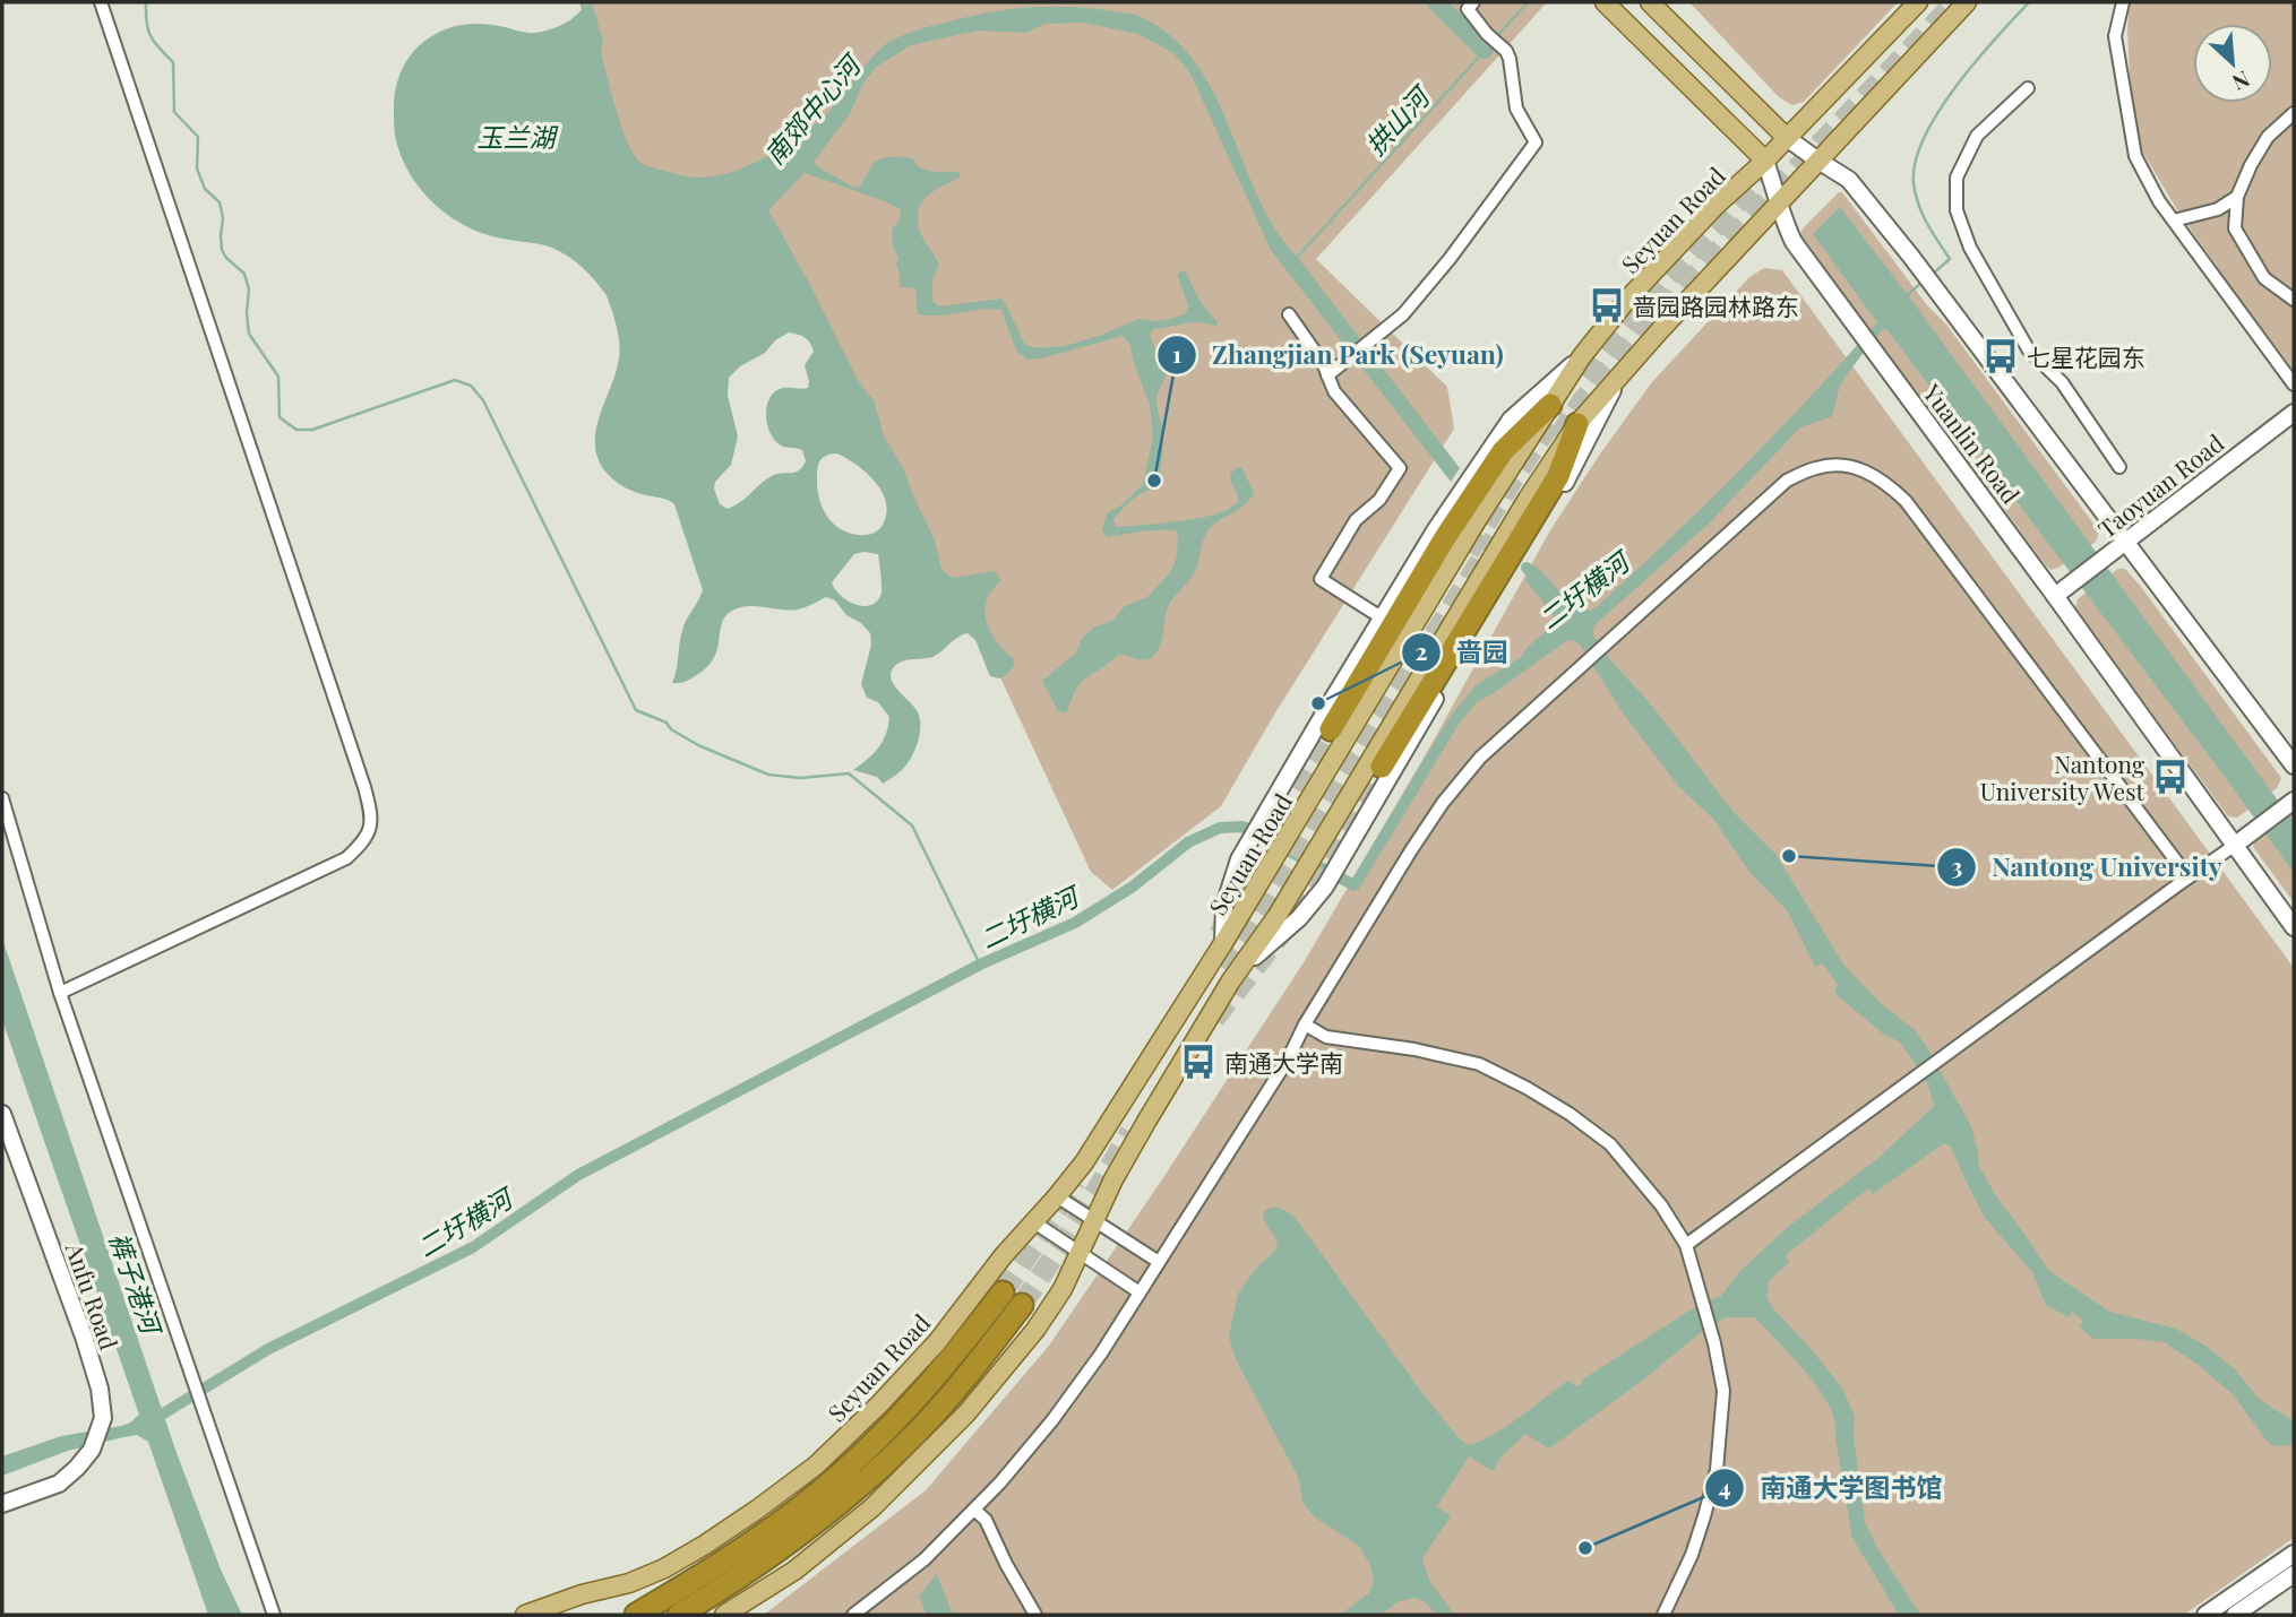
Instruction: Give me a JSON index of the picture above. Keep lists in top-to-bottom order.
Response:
{
  "streets": {
    "main road": ["Seyuan Road", "Yuanlin Road"],
    "street": ["Taoyuan Road", "Anfu Road"]
  },
  "crossings": [
    ["Seyuan Road", "Yuanlin Road"],
    ["Yuanlin Road", "Taoyuan Road"]
  ],
  "water": [
    "南郊中心河",
    "拱山河",
    "玉兰湖",
    "二圩横河",
    "裤子港河"
  ],
  "places": {
    "bus stop": [
      "啬园路园林路东",
      "七星花园东",
      "Nantong University West",
      "南通大学南"
    ],
    "other": [
      "Zhangjian Park (Seyuan)",
      "啬园",
      "Nantong University",
      "南通大学图书馆"
    ]
  },
  "north": "bottom right"
}
